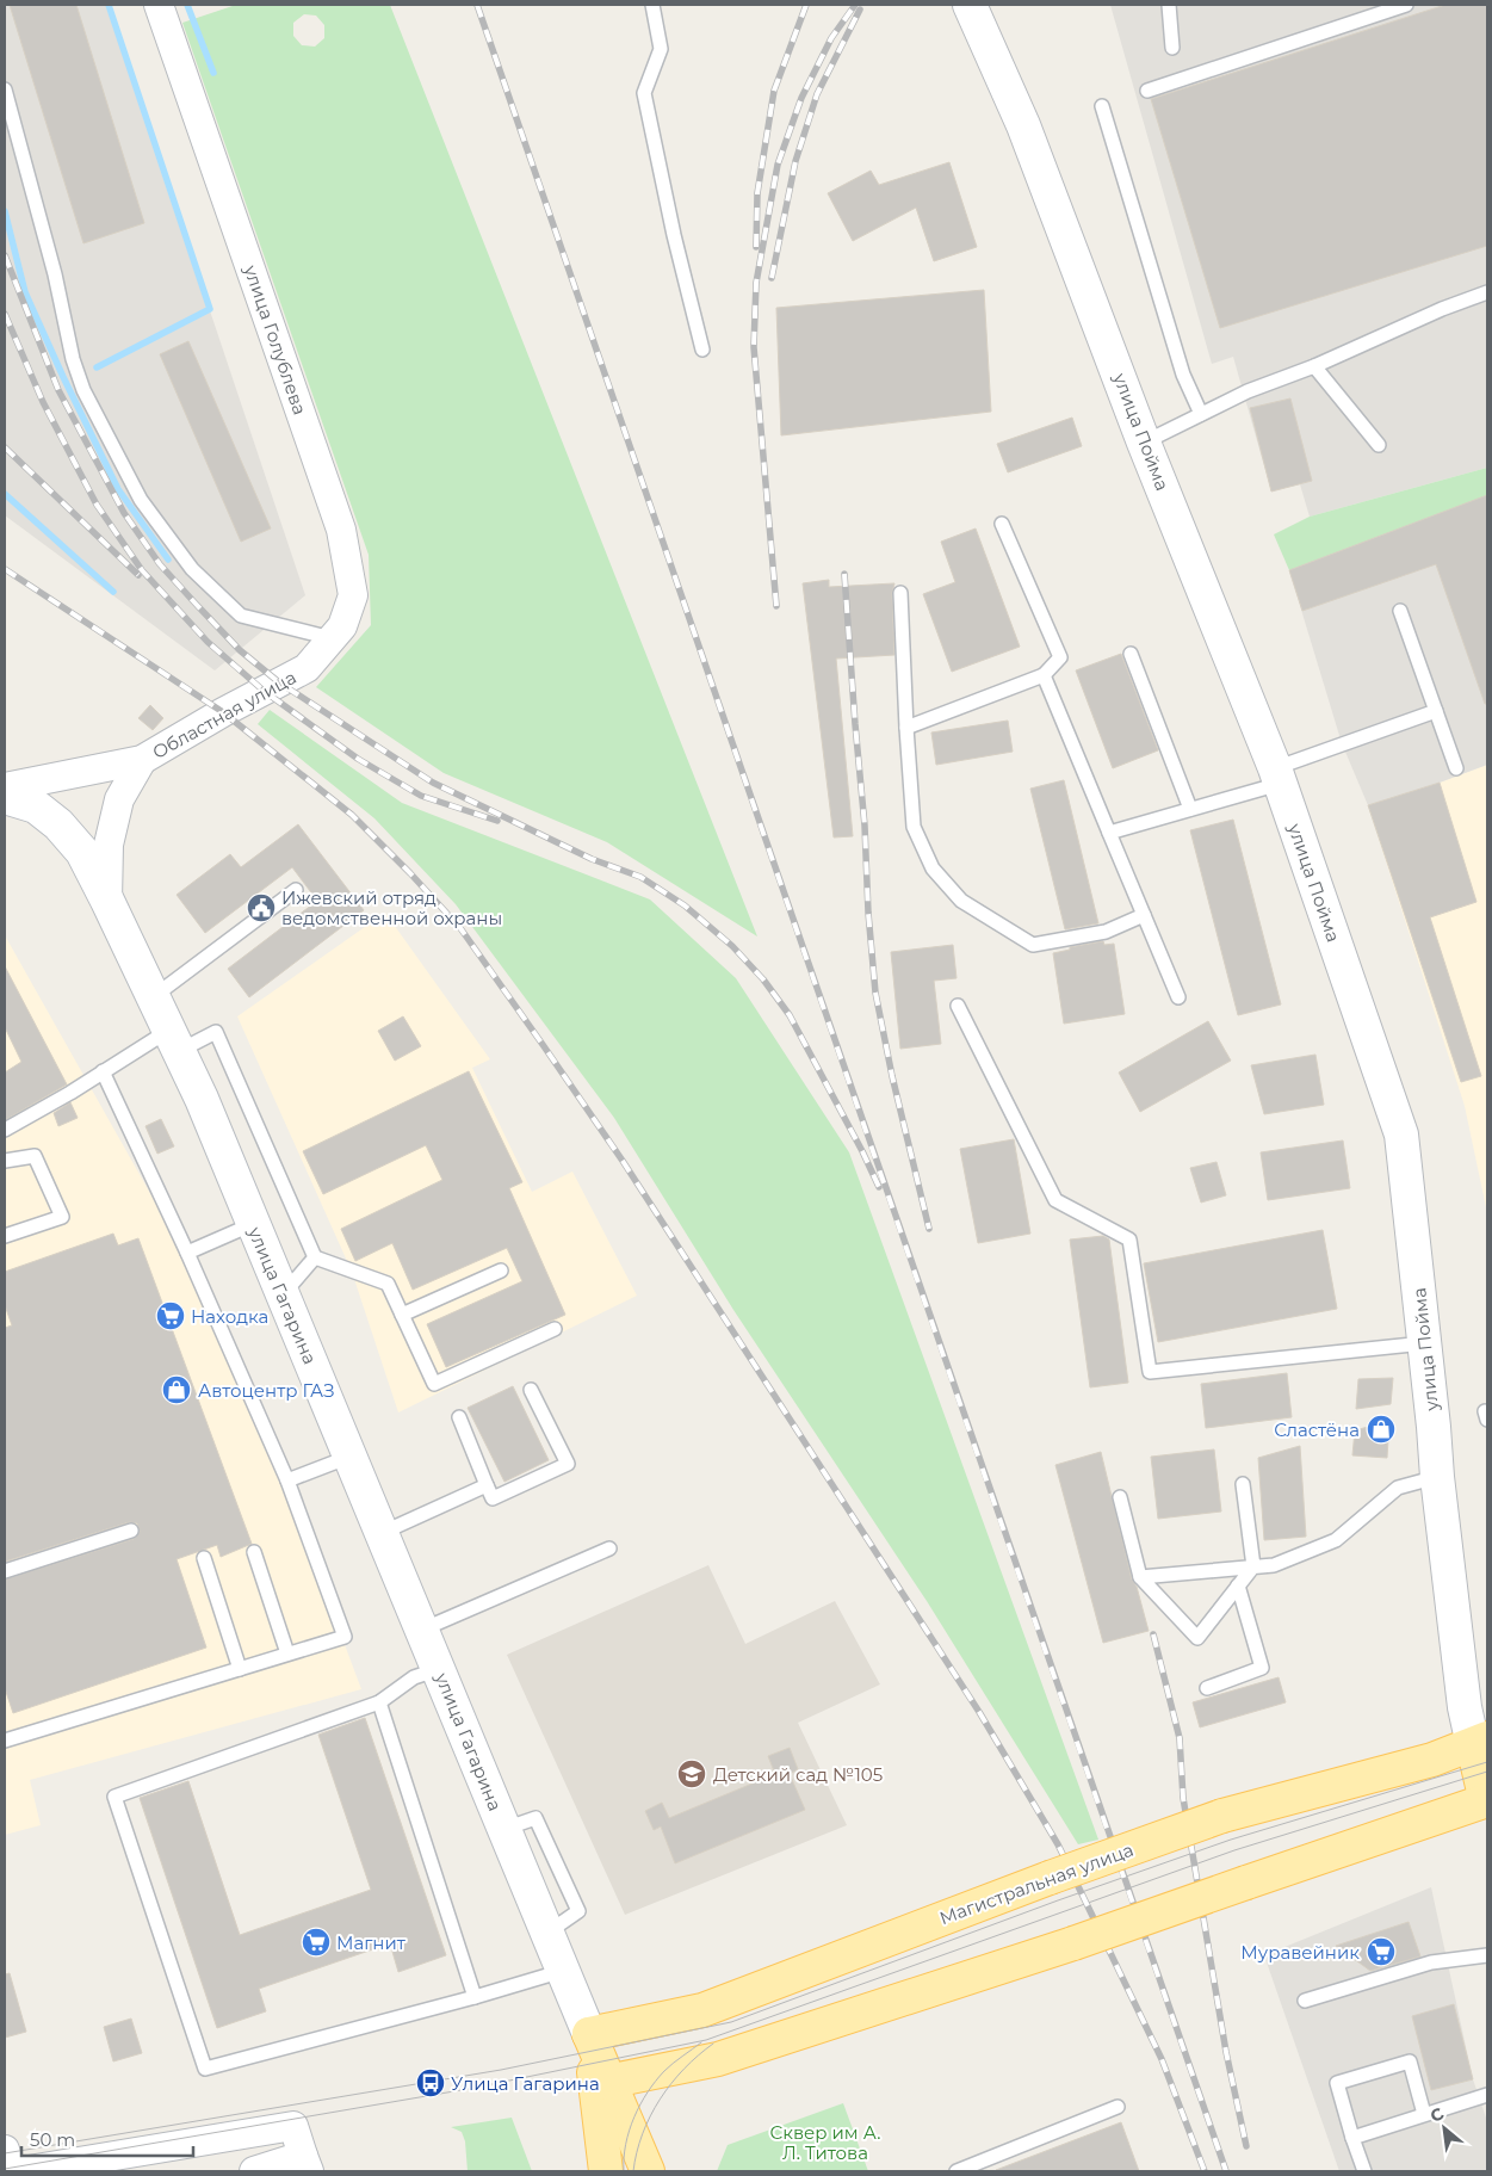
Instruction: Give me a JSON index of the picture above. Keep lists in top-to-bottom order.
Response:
{
  "streets": {
    "main road": ["улица Пойма", "улица Гагарина", "Магистральная улица"],
    "street": ["улица Голублева", "Областная улица"]
  },
  "crossings": [
    ["улица Голублева", "Областная улица"],
    ["улица Пойма", "Магистральная улица"],
    ["улица Гагарина", "Магистральная улица"]
  ],
  "parks": ["Сквер им А. Л. Титова"],
  "places": {
    "public building": ["Ижевский отряд ведомственной охраны"],
    "supermarket": ["Находка", "Магнит", "Муравейник"],
    "shop": ["Автоцентр ГАЗ", "Сластёна"],
    "school or university": ["Детский сад №105"],
    "bus stop": ["Улица Гагарина"]
  },
  "scale_bar": "50 m",
  "north": "top left"
}
